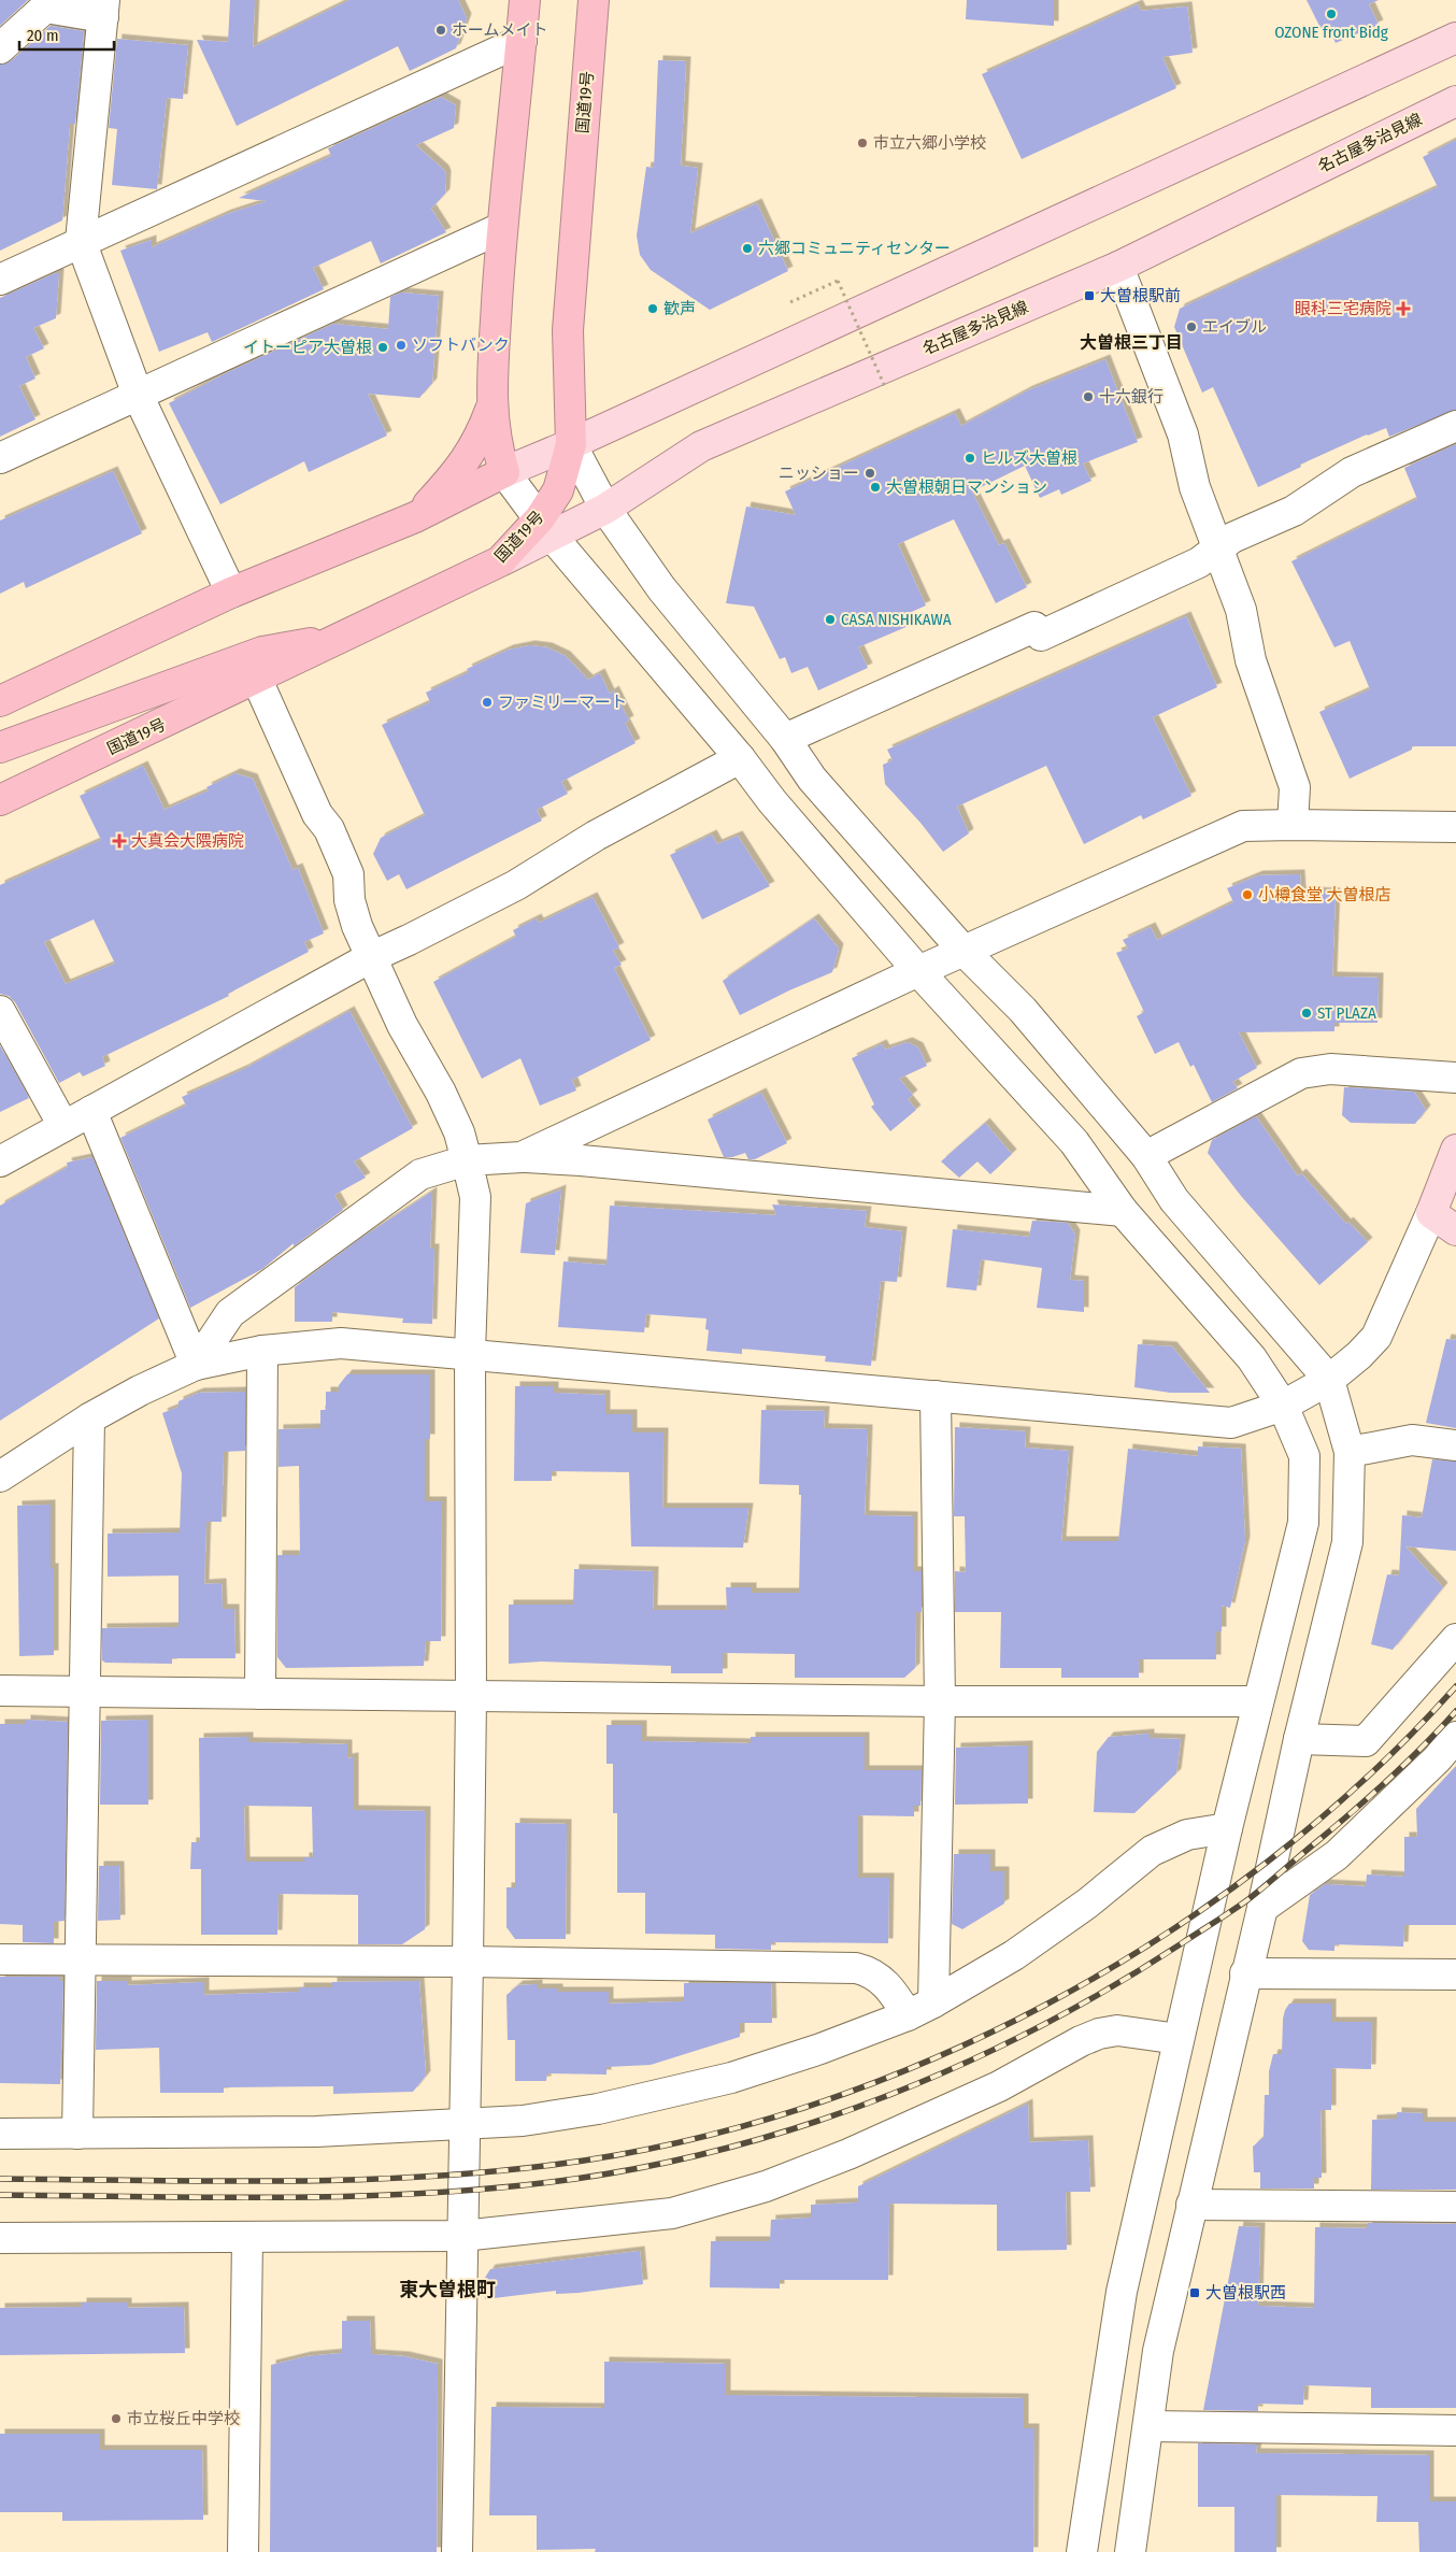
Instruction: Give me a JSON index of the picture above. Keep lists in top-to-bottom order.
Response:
{
  "streets": {
    "highway": ["国道19号"],
    "main road": ["名古屋多治見線"]
  },
  "crossings": [
    ["国道19号", "名古屋多治見線"]
  ],
  "districts": ["大曽根三丁目", "東大曽根町"],
  "places": {
    "other": [
      "OZONE front Bidg",
      "ホームメイト",
      "市立六郷小学校",
      "六郷コミュニティセンター",
      "歓声",
      "エイブル",
      "ソフトバンク",
      "イトーピア大曽根",
      "十六銀行",
      "ヒルズ大曽根",
      "ニッショー",
      "大曽根朝日マンション",
      "CASA NISHIKAWA",
      "ファミリーマート",
      "小樽食堂 大曽根店",
      "ST PLAZA",
      "市立桜丘中学校"
    ],
    "transit": ["大曽根駅前", "大曽根駅西"],
    "health": ["眼科三宅病院", "大真会大隈病院"]
  },
  "scale_bar": "20 m"
}
